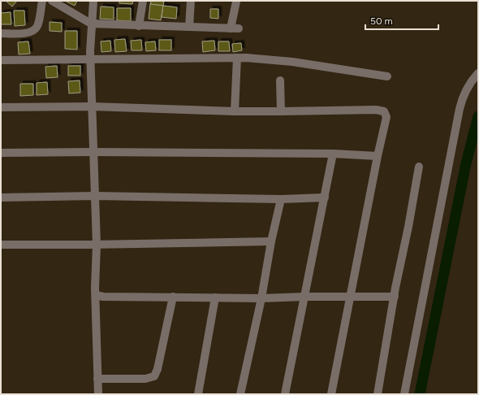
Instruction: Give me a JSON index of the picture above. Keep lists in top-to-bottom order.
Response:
{
  "scale_bar": "50 m"
}
